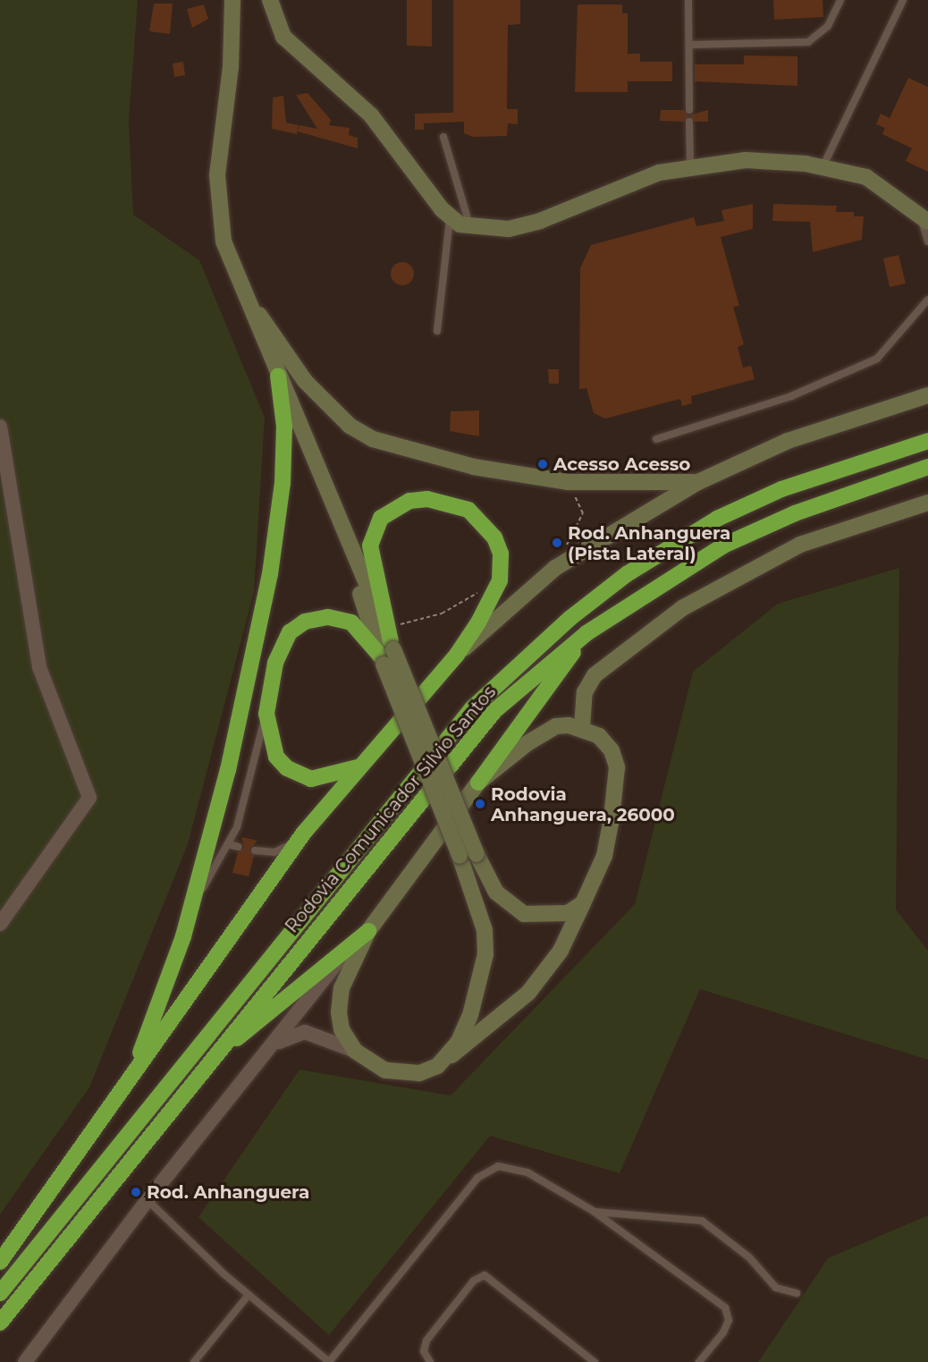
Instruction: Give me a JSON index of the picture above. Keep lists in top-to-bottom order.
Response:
{
  "streets": {
    "highway": ["Rodovia Comunicador Silvio Santos"]
  },
  "places": [
    "Acesso Acesso",
    "Rod. Anhanguera (Pista Lateral)",
    "Rodovia Anhanguera, 26000",
    "Rod. Anhanguera"
  ]
}
